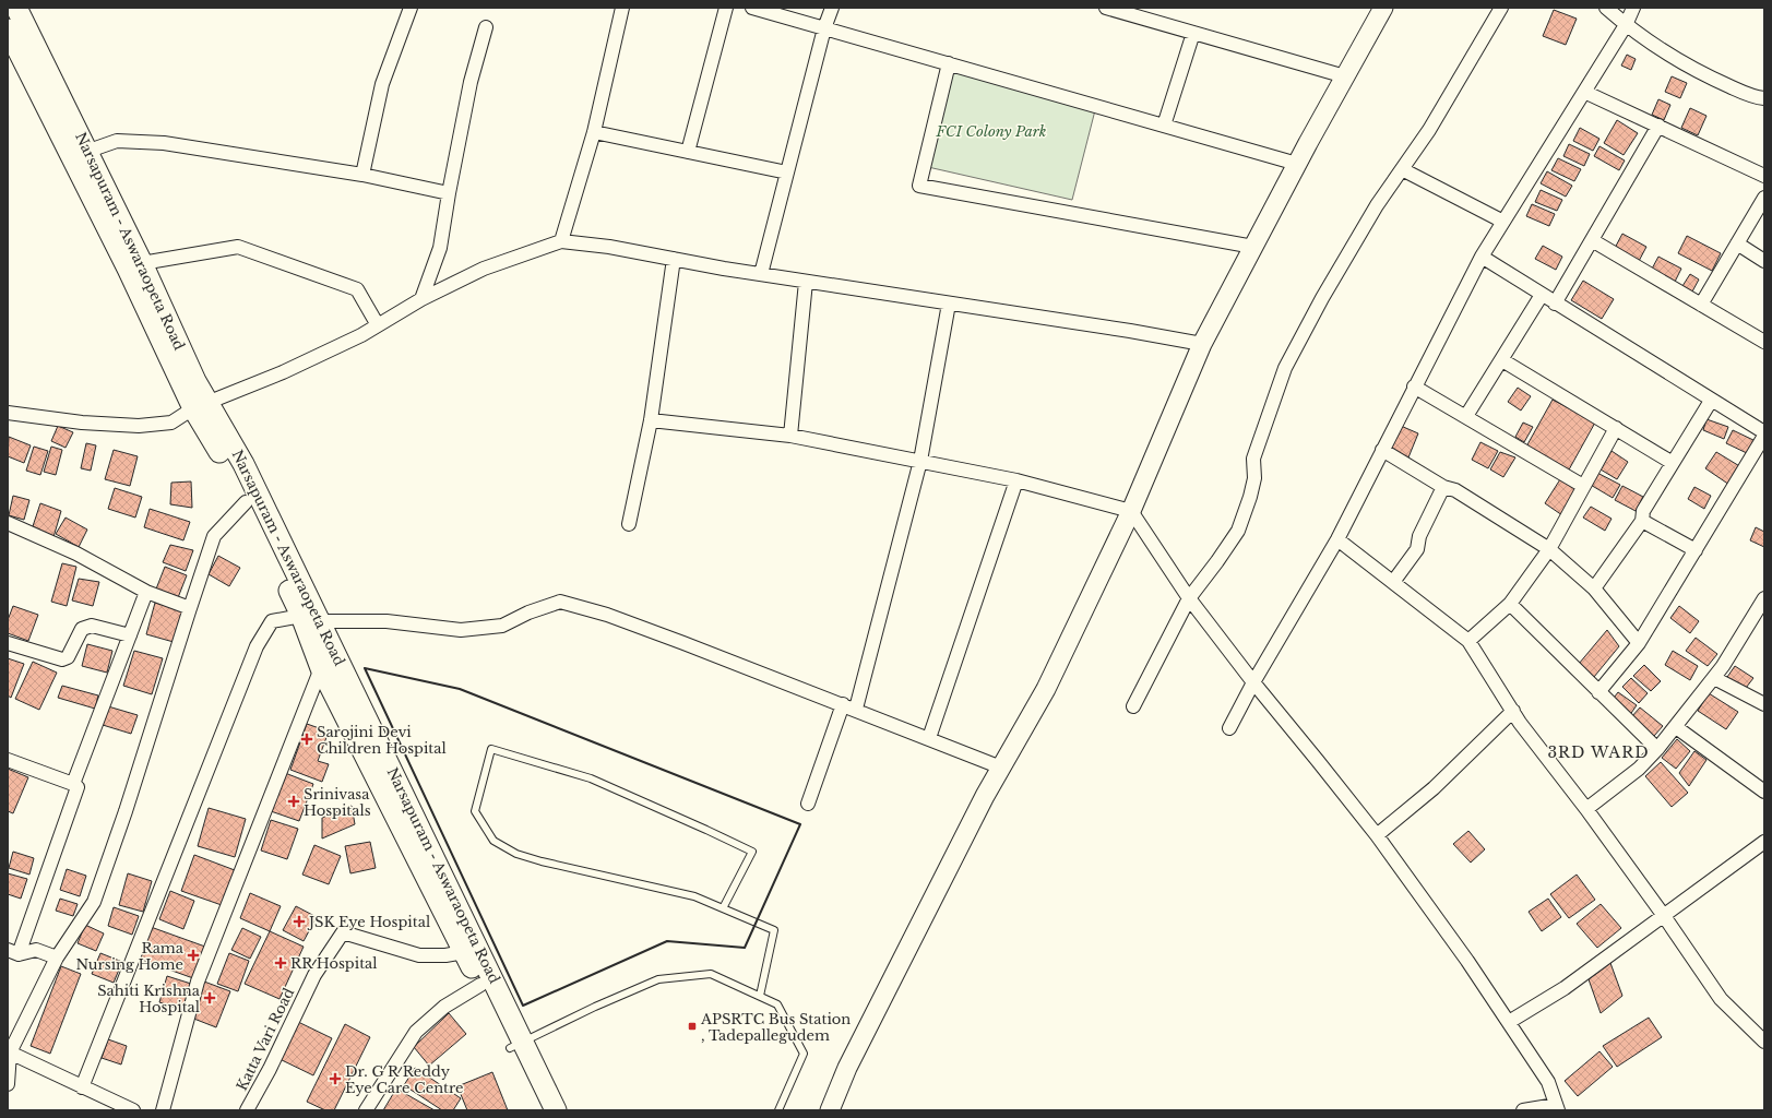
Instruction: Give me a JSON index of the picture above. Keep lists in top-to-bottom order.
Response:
{
  "streets": {
    "main road": ["Narsapuram - Aswaraopeta Road"],
    "street": ["Katta Vari Road"]
  },
  "crossings": [
    ["Narsapuram - Aswaraopeta Road", "Katta Vari Road"]
  ],
  "districts": ["3RD WARD"],
  "parks": ["FCI Colony Park"],
  "places": {
    "health": [
      "Sarojini Devi Children Hospital",
      "Srinivasa Hospitals",
      "JSK Eye Hospital",
      "Rama Nursing Home",
      "RR Hospital",
      "Sahiti Krishna Hospital",
      "Dr. G R Reddy Eye Care Centre"
    ],
    "transit": ["APSRTC Bus Station , Tadepallegudem"]
  }
}
